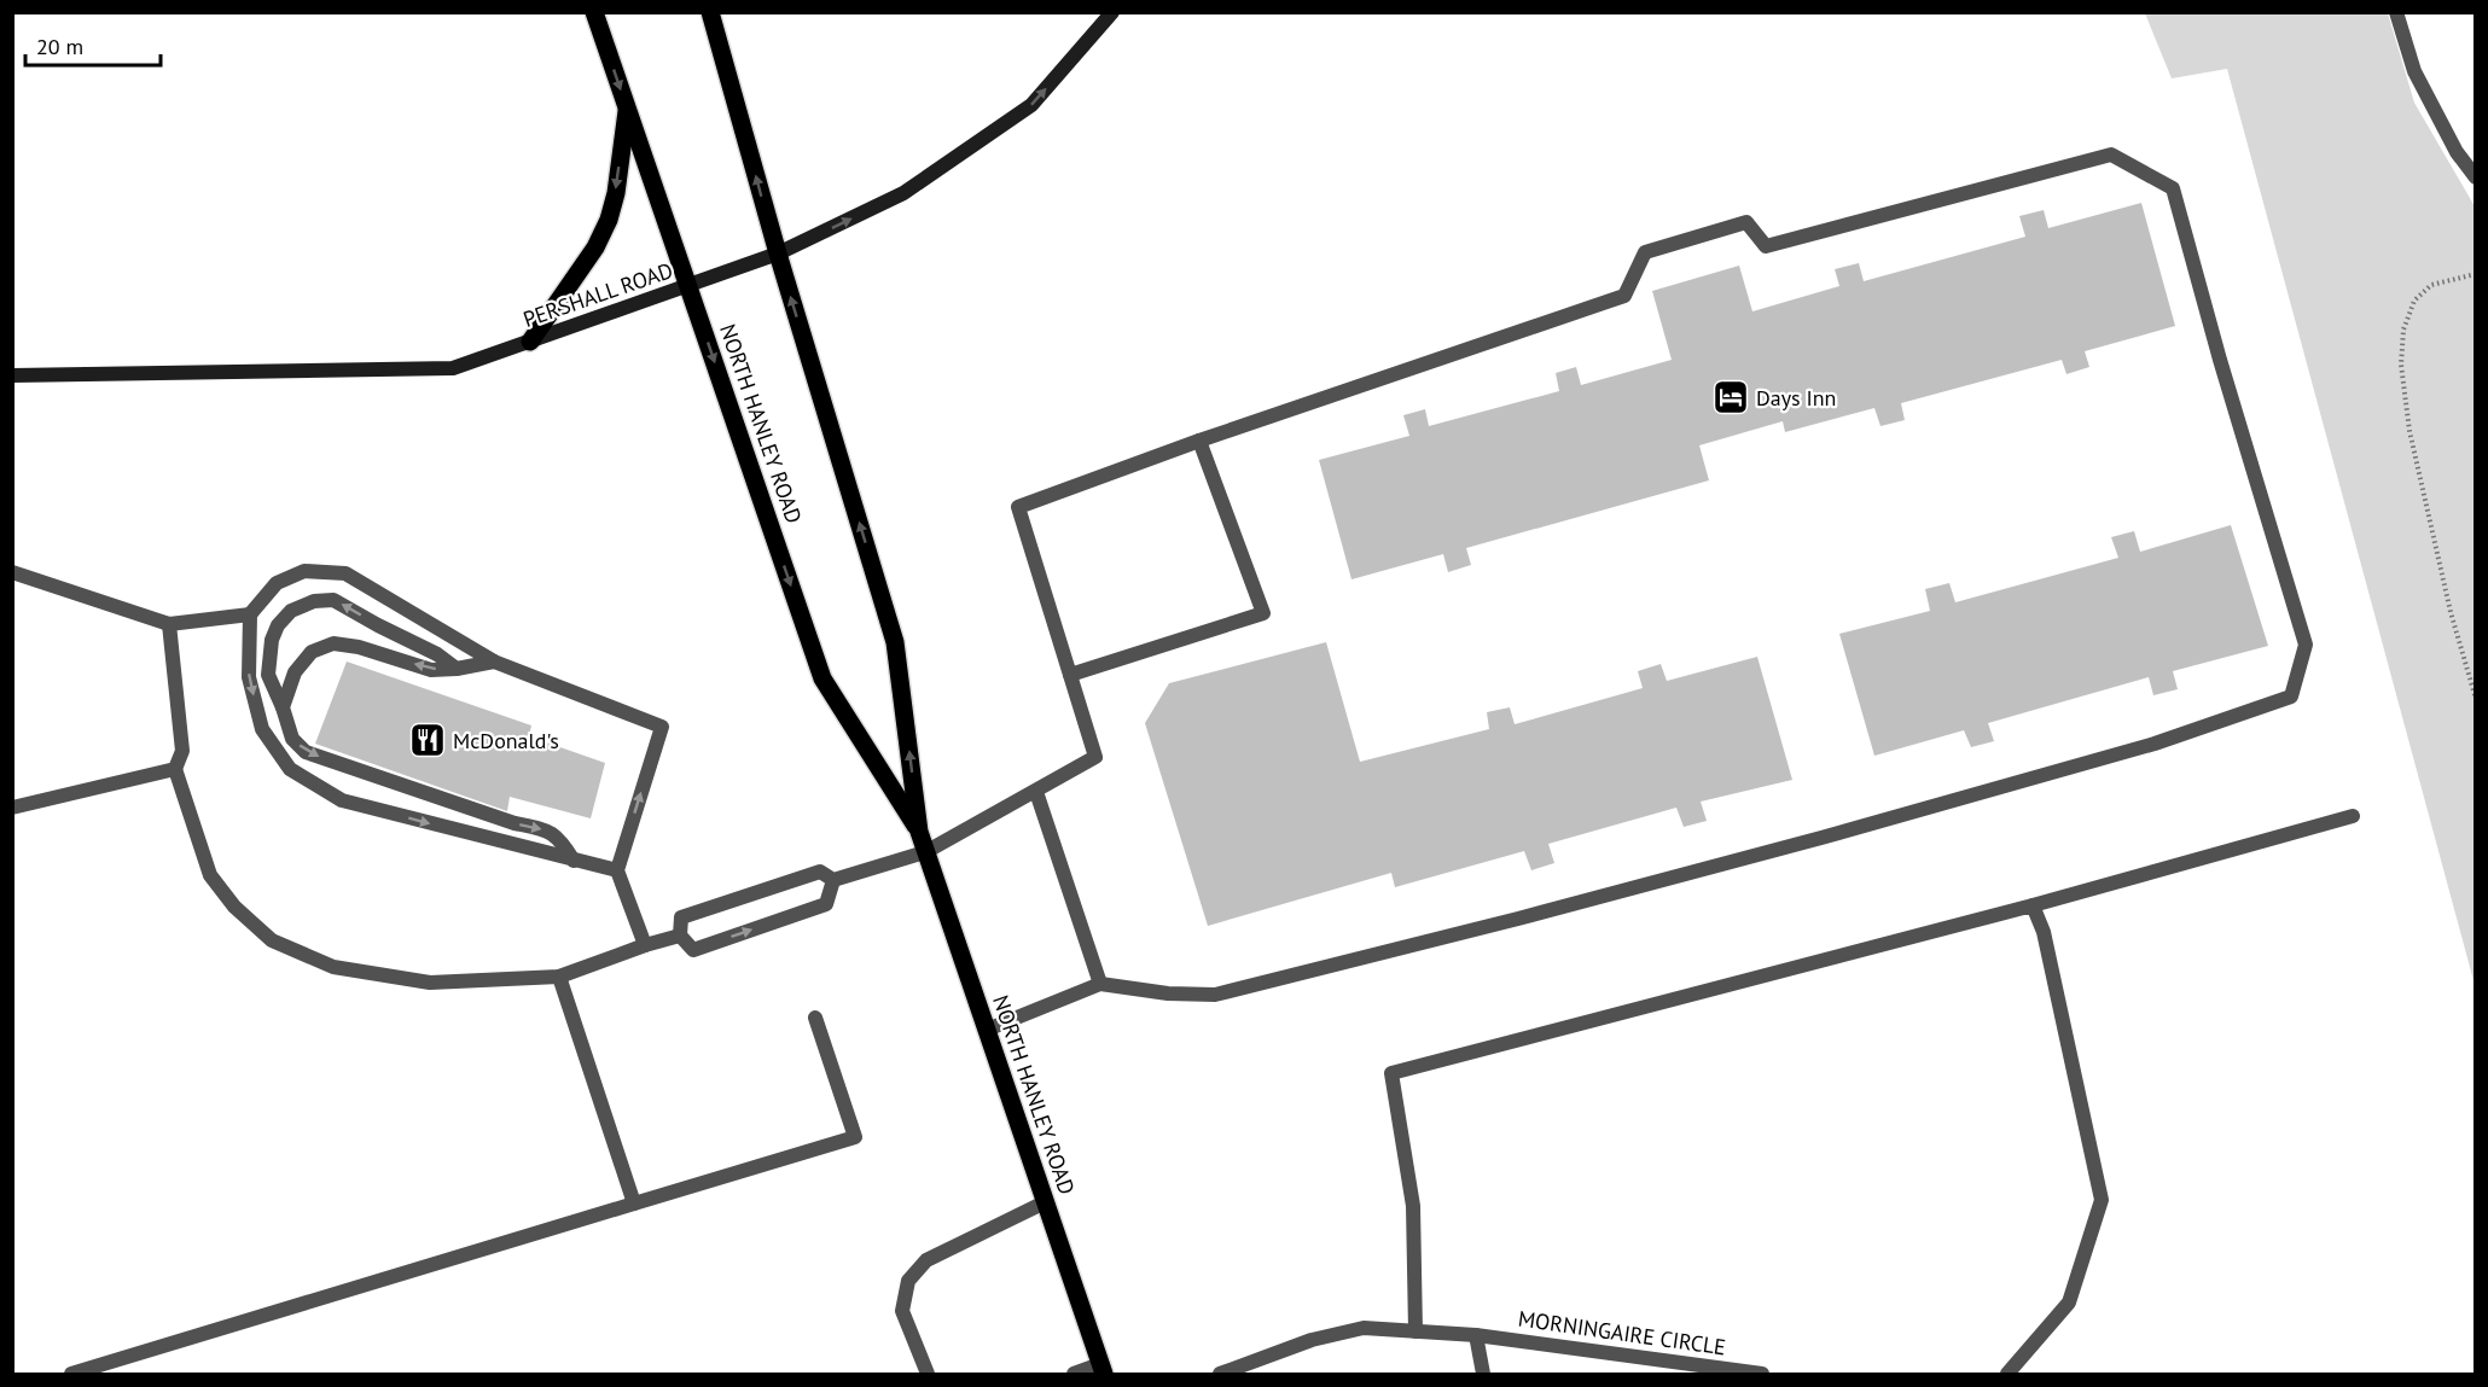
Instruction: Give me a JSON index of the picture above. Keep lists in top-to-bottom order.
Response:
{
  "streets": {
    "main road": ["NORTH HANLEY ROAD"],
    "street": ["PERSHALL ROAD", "MORNINGAIRE CIRCLE"]
  },
  "crossings": [
    ["PERSHALL ROAD", "NORTH HANLEY ROAD"]
  ],
  "places": {
    "hotel": ["Days Inn"],
    "restaurant": ["McDonald's"]
  },
  "scale_bar": "20 m"
}
